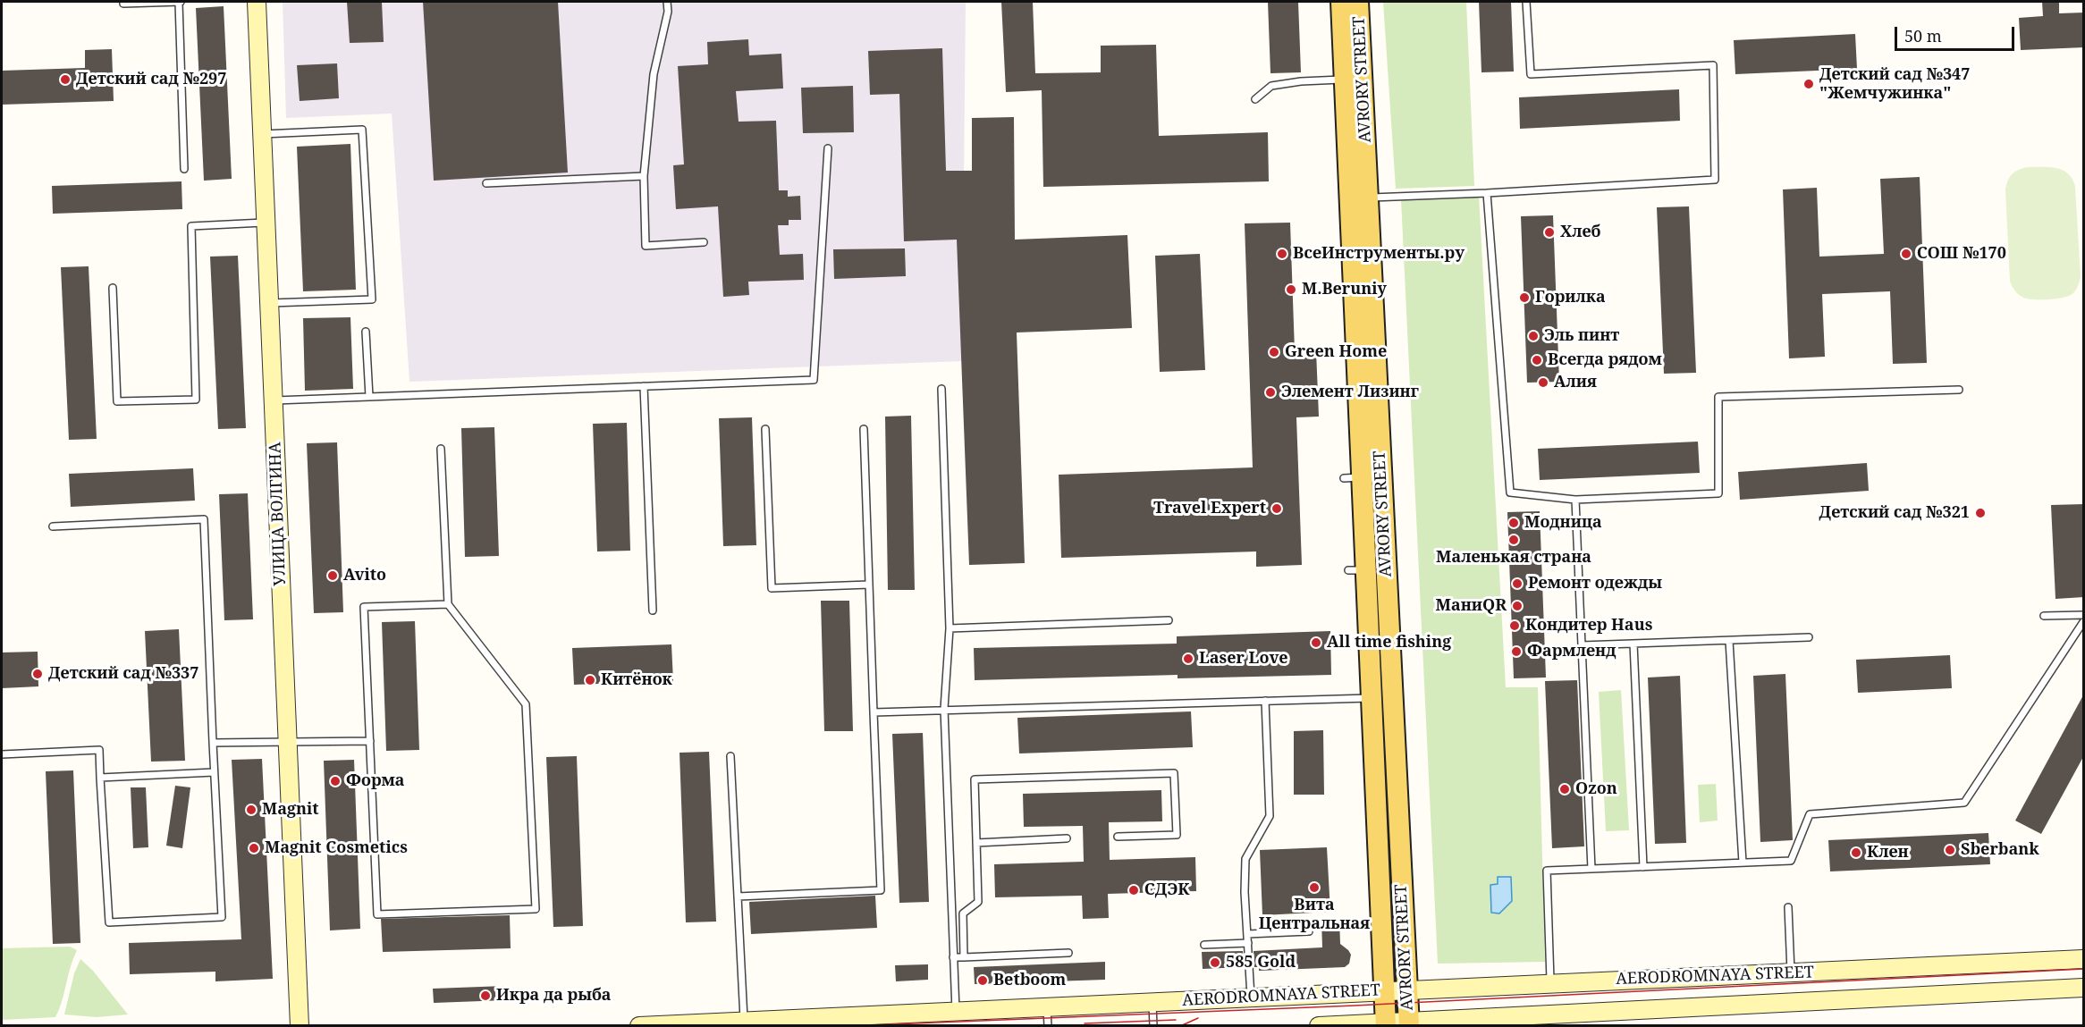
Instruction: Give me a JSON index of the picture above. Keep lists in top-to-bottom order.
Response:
{
  "streets": {
    "main road": ["AVRORY STREET", "УЛИЦА ВОЛГИНА", "AERODROMNAYA STREET"]
  },
  "crossings": [
    ["AVRORY STREET", "AERODROMNAYA STREET"]
  ],
  "places": [
    "Детский сад №297",
    "Детский сад №347 \"Жемчужинка\"",
    "Хлеб",
    "ВсеИнструменты.ру",
    "СОШ №170",
    "M.Beruniy",
    "Горилка",
    "Эль пинт",
    "Green Home",
    "Всегда рядом",
    "Алия",
    "Элемент Лизинг",
    "Travel Expert",
    "Детский сад №321",
    "Модница",
    "Маленькая страна",
    "Avito",
    "Ремонт одежды",
    "МаниQR",
    "Кондитер Haus",
    "All time fishing",
    "Фармленд",
    "Laser Love",
    "Детский сад №337",
    "Китёнок",
    "Форма",
    "Ozon",
    "Magnit",
    "Magnit Cosmetics",
    "Sberbank",
    "Клен",
    "Вита Центральная",
    "СДЭК",
    "585 Gold",
    "Betboom",
    "Икра да рыба"
  ],
  "scale_bar": "50 m"
}
